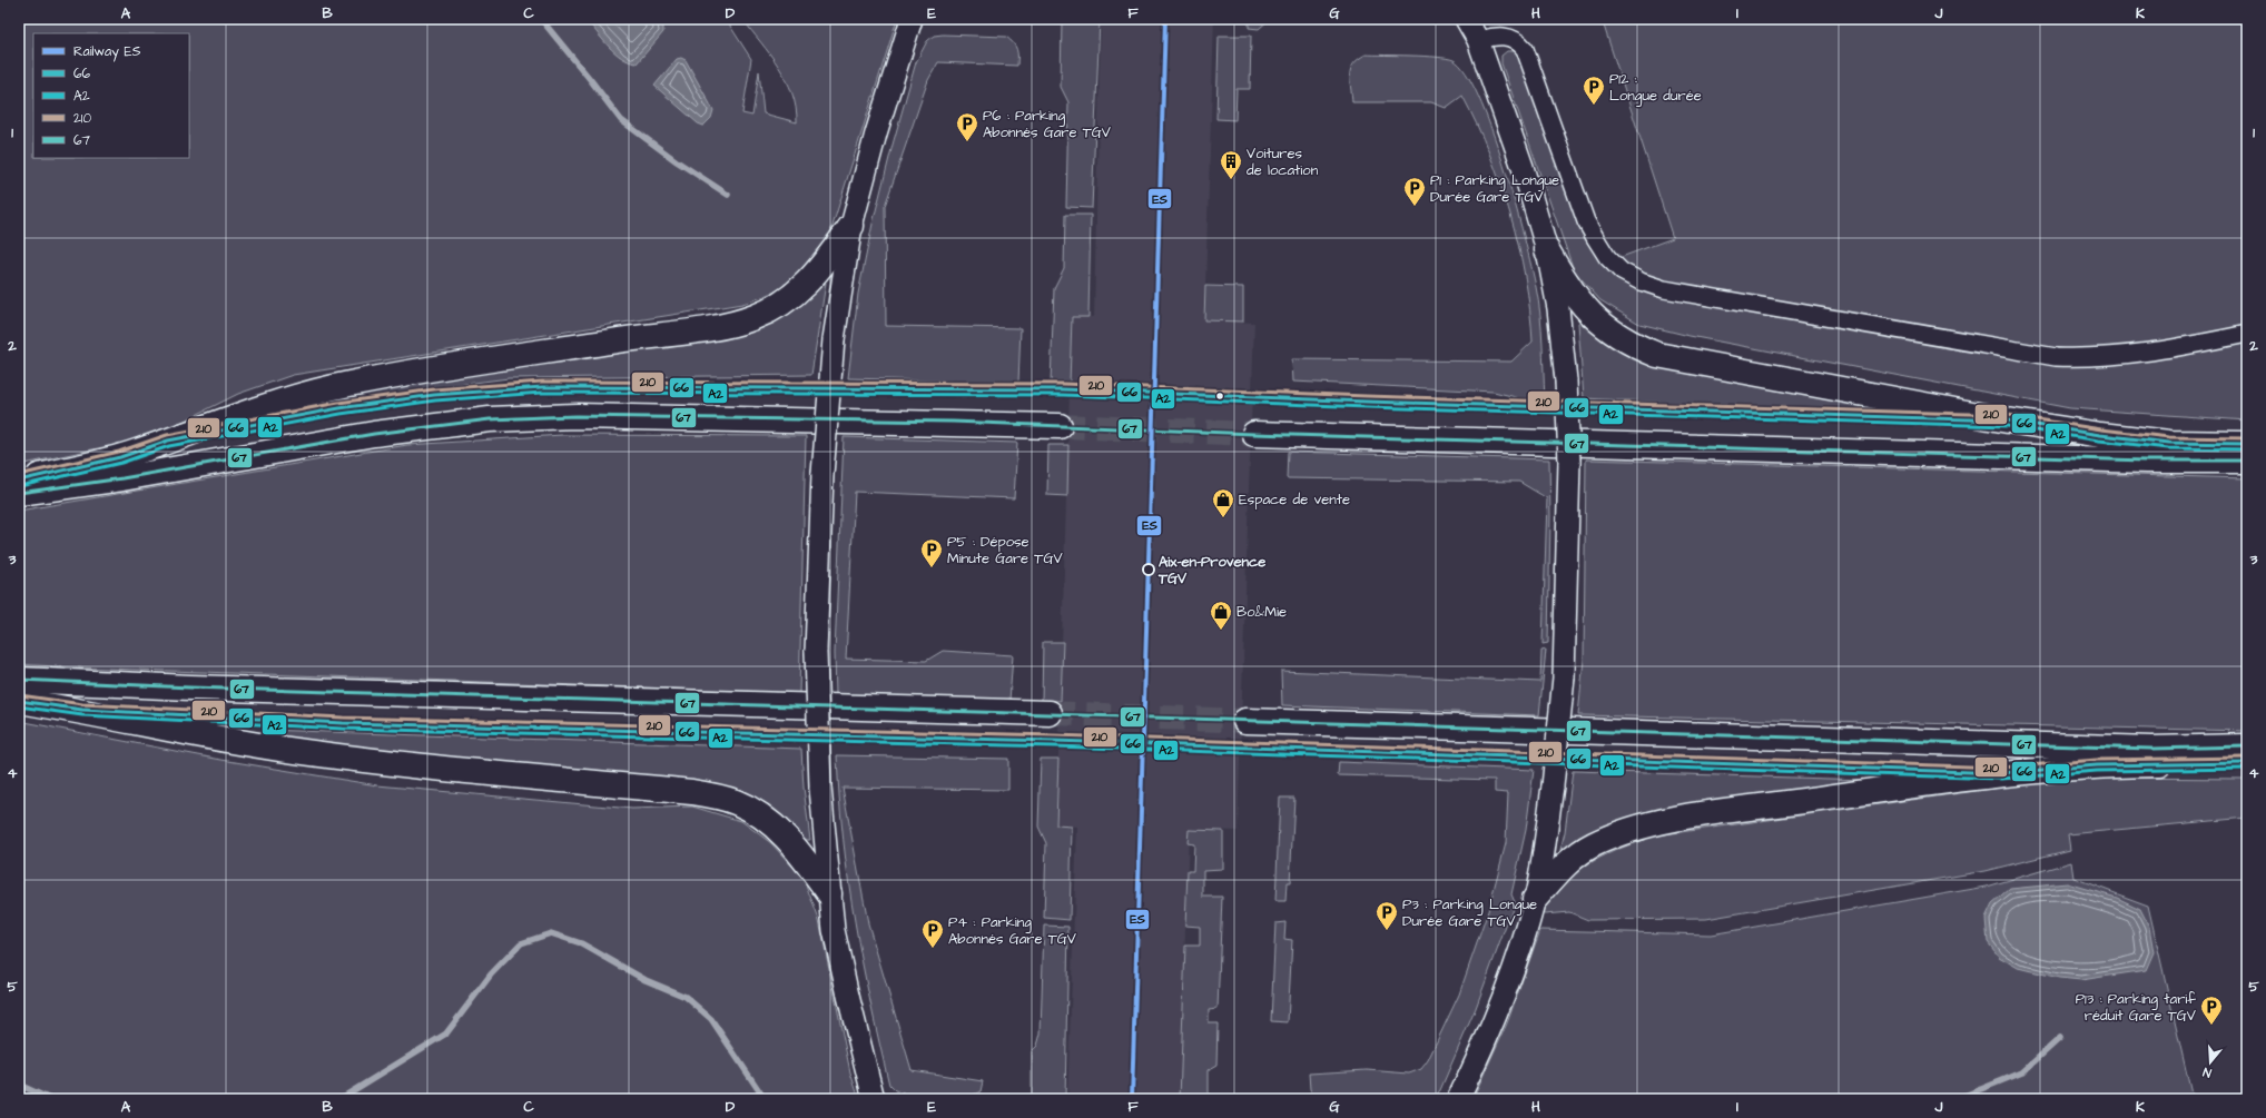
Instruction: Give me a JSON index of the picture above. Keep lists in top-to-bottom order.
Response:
{
  "places": {
    "parking": [
      "P12 : Longue durée",
      "P6 : Parking Abonnés Gare TGV",
      "P1 : Parking Longue Durée Gare TGV",
      "P5 : Dépose Minute Gare TGV",
      "P3 : Parking Longue Durée Gare TGV",
      "P4 : Parking Abonnés Gare TGV",
      "P13 : Parking tarif réduit Gare TGV"
    ],
    "building": ["Voitures de location"],
    "shop": ["Espace de vente", "Bo&Mie"],
    "other": ["Aix-en-Provence TGV"]
  },
  "lines": [
    "rail line ES",
    "transit line 210",
    "transit line 66",
    "transit line A2",
    "transit line 67"
  ],
  "legend": [
    "Railway ES",
    "66",
    "A2",
    "210",
    "67"
  ],
  "north": "bottom",
  "grid": {
    "columns": [
      "A",
      "B",
      "C",
      "D",
      "E",
      "F",
      "G",
      "H",
      "I",
      "J",
      "K"
    ],
    "rows": [
      "1",
      "2",
      "3",
      "4",
      "5"
    ]
  }
}
